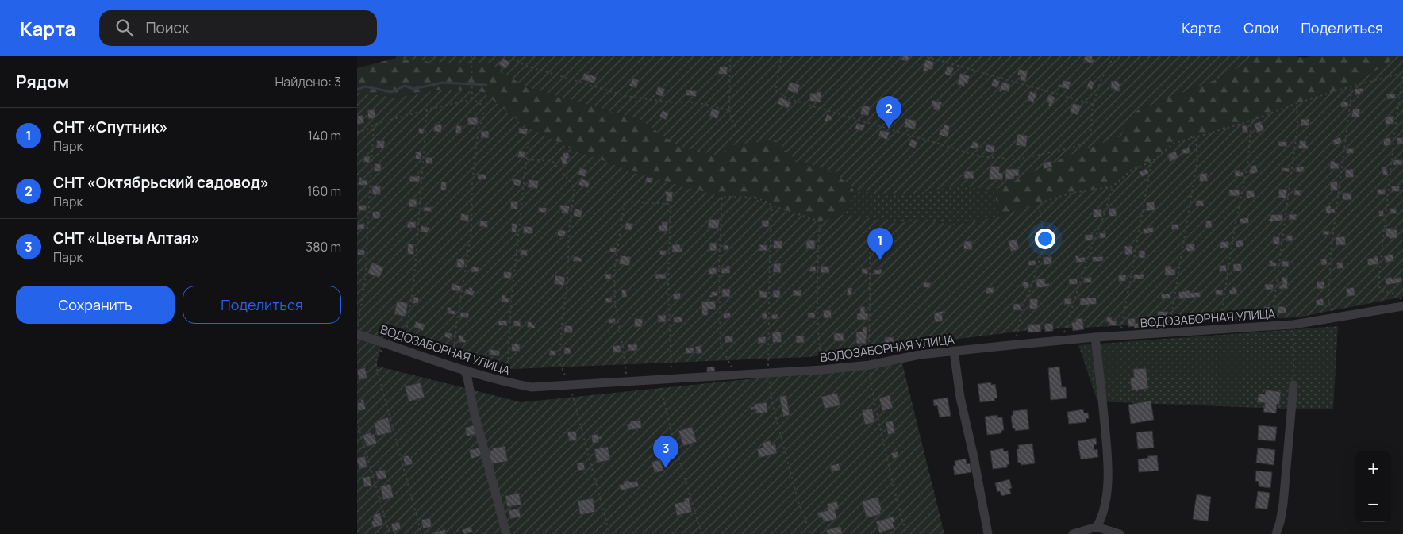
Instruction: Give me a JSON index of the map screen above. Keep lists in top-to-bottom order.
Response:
{
  "streets": {
    "street": ["ВОДОЗАБОРНАЯ УЛИЦА"]
  },
  "page": {
    "header": "Карта",
    "search": "Поиск",
    "nav": ["Карта", "Слои", "Поделиться"],
    "heading": ["Рядом", "Найдено: 3"],
    "pins": ["2", "1", "3"],
    "list": [
      {
        "mark": "1",
        "name": "СНТ «Спутник»",
        "note": "Парк",
        "value": "140 m"
      },
      {
        "mark": "2",
        "name": "СНТ «Октябрьский садовод»",
        "note": "Парк",
        "value": "160 m"
      },
      {
        "mark": "3",
        "name": "СНТ «Цветы Алтая»",
        "note": "Парк",
        "value": "380 m"
      }
    ],
    "buttons": ["Сохранить", "Поделиться"],
    "map_buttons": ["+", "−"]
  }
}
